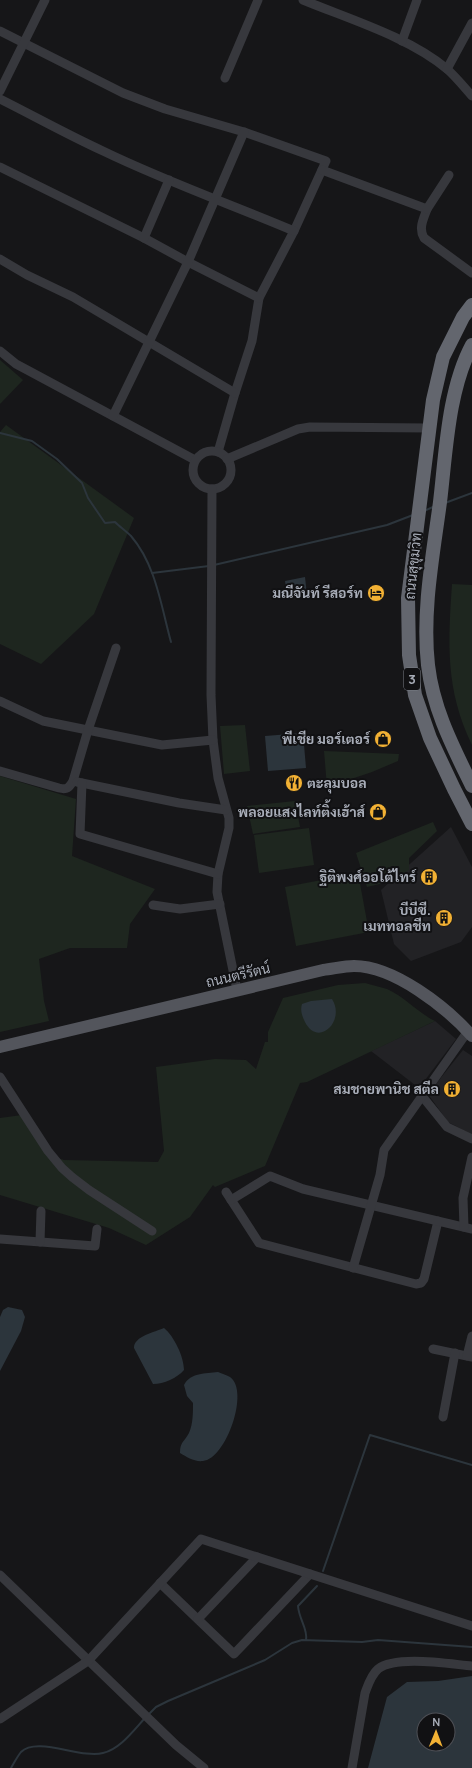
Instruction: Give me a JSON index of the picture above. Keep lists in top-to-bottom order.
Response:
{
  "streets": {
    "highway": ["ถนนสุขุมวิท", "3"],
    "main road": ["ถนนตรีรัตน์"]
  },
  "places": {
    "hotel": ["มณีจันท์ รีสอร์ท"],
    "shop": ["พีเชีย มอร์เตอร์", "พลอยแสงไลท์ติ้งเฮ้าส์"],
    "restaurant": ["ตะลุมบอล"],
    "building": ["ฐิติพงศ์ออโต้ไทร์", "บีบีซี. เมททอลชีท", "สมชายพานิช สตีล"]
  },
  "north": "top"
}
